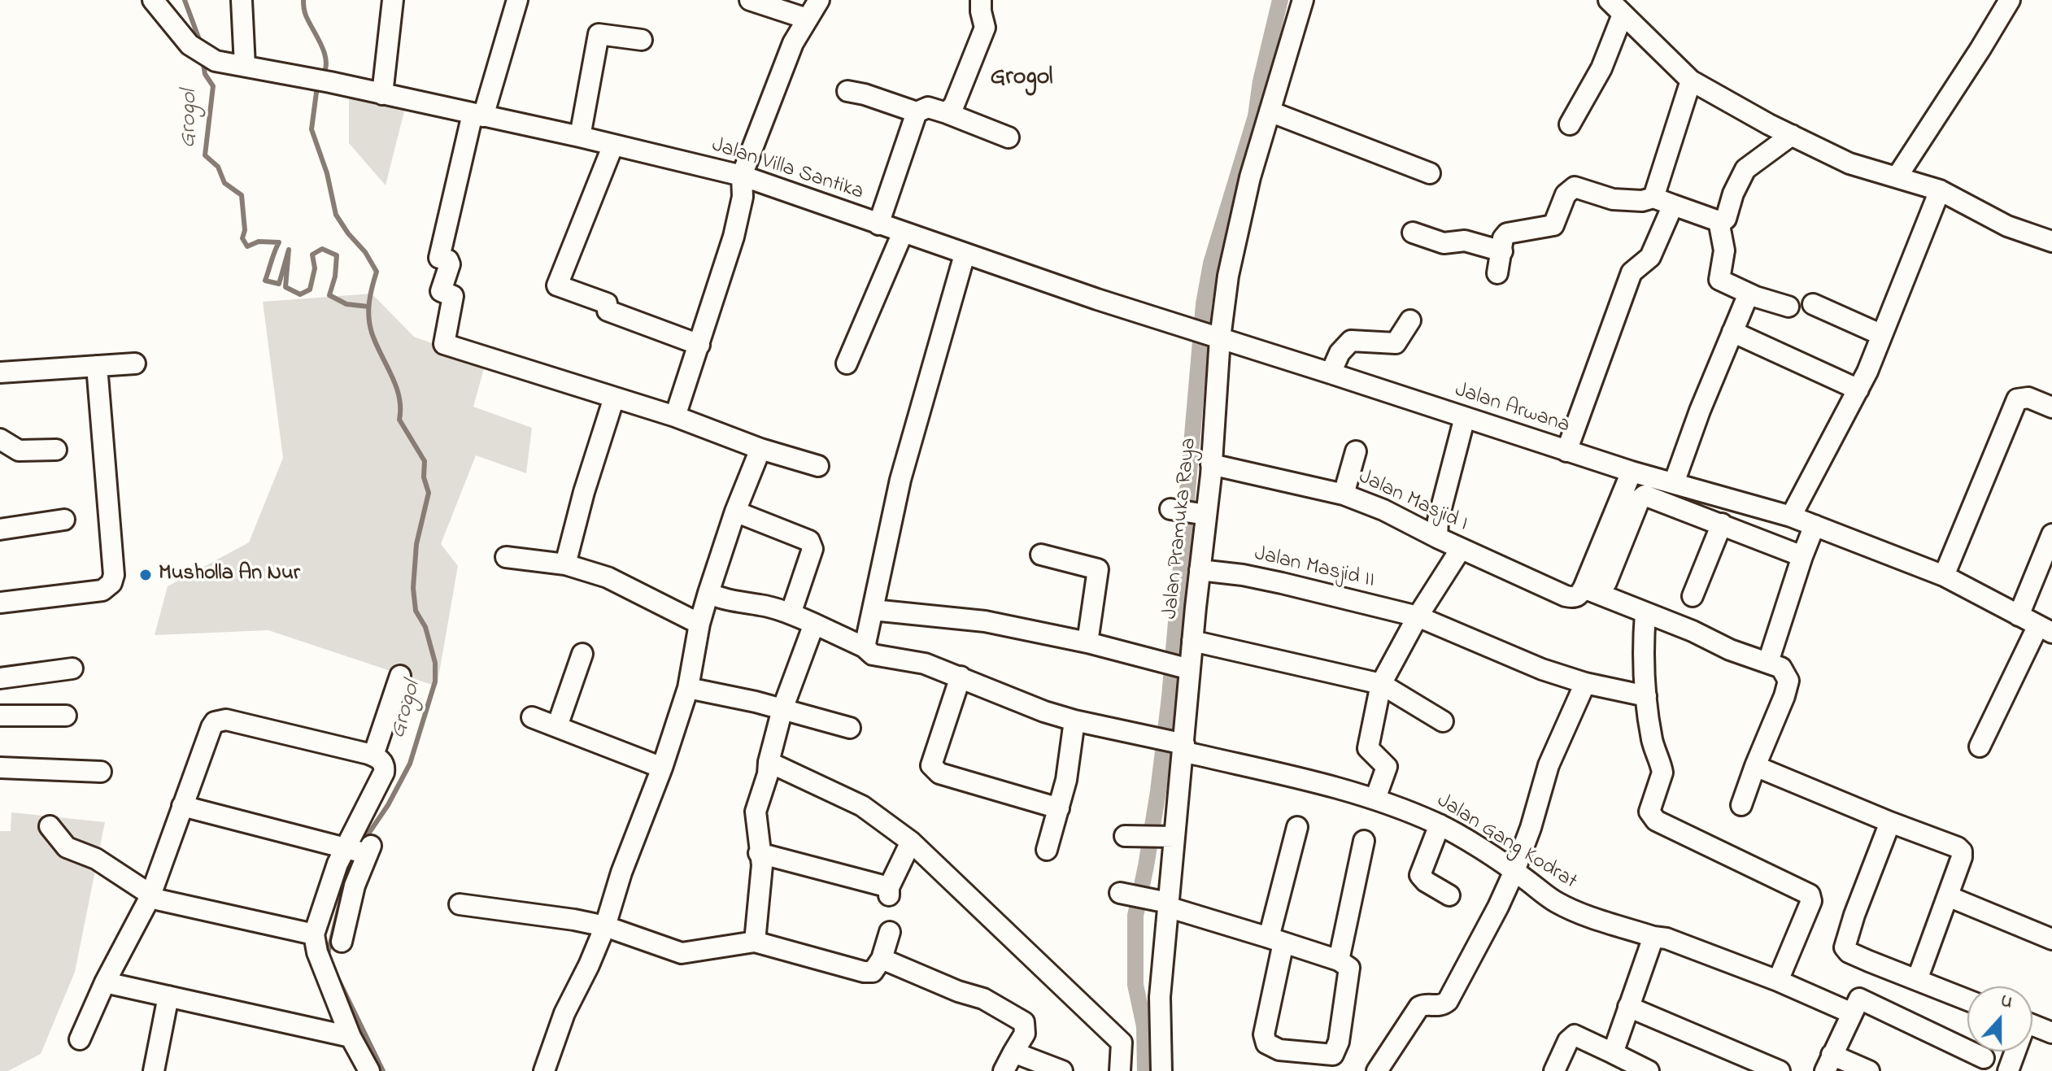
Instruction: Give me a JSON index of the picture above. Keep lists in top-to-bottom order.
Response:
{
  "streets": {
    "street": [
      "Jalan Villa Santika",
      "Jalan Arwana",
      "Jalan Masjid I",
      "Jalan Pramuka Raya",
      "Jalan Masjid II",
      "Jalan Gang Kodrat"
    ]
  },
  "crossings": [
    ["Jalan Villa Santika", "Jalan Arwana"],
    ["Jalan Villa Santika", "Jalan Pramuka Raya"],
    ["Jalan Arwana", "Jalan Pramuka Raya"],
    ["Jalan Masjid I", "Jalan Pramuka Raya"],
    ["Jalan Pramuka Raya", "Jalan Masjid II"],
    ["Jalan Pramuka Raya", "Jalan Gang Kodrat"]
  ],
  "districts": ["Grogol"],
  "water": ["Grogol"],
  "places": ["Musholla An Nur"],
  "north": "top"
}
